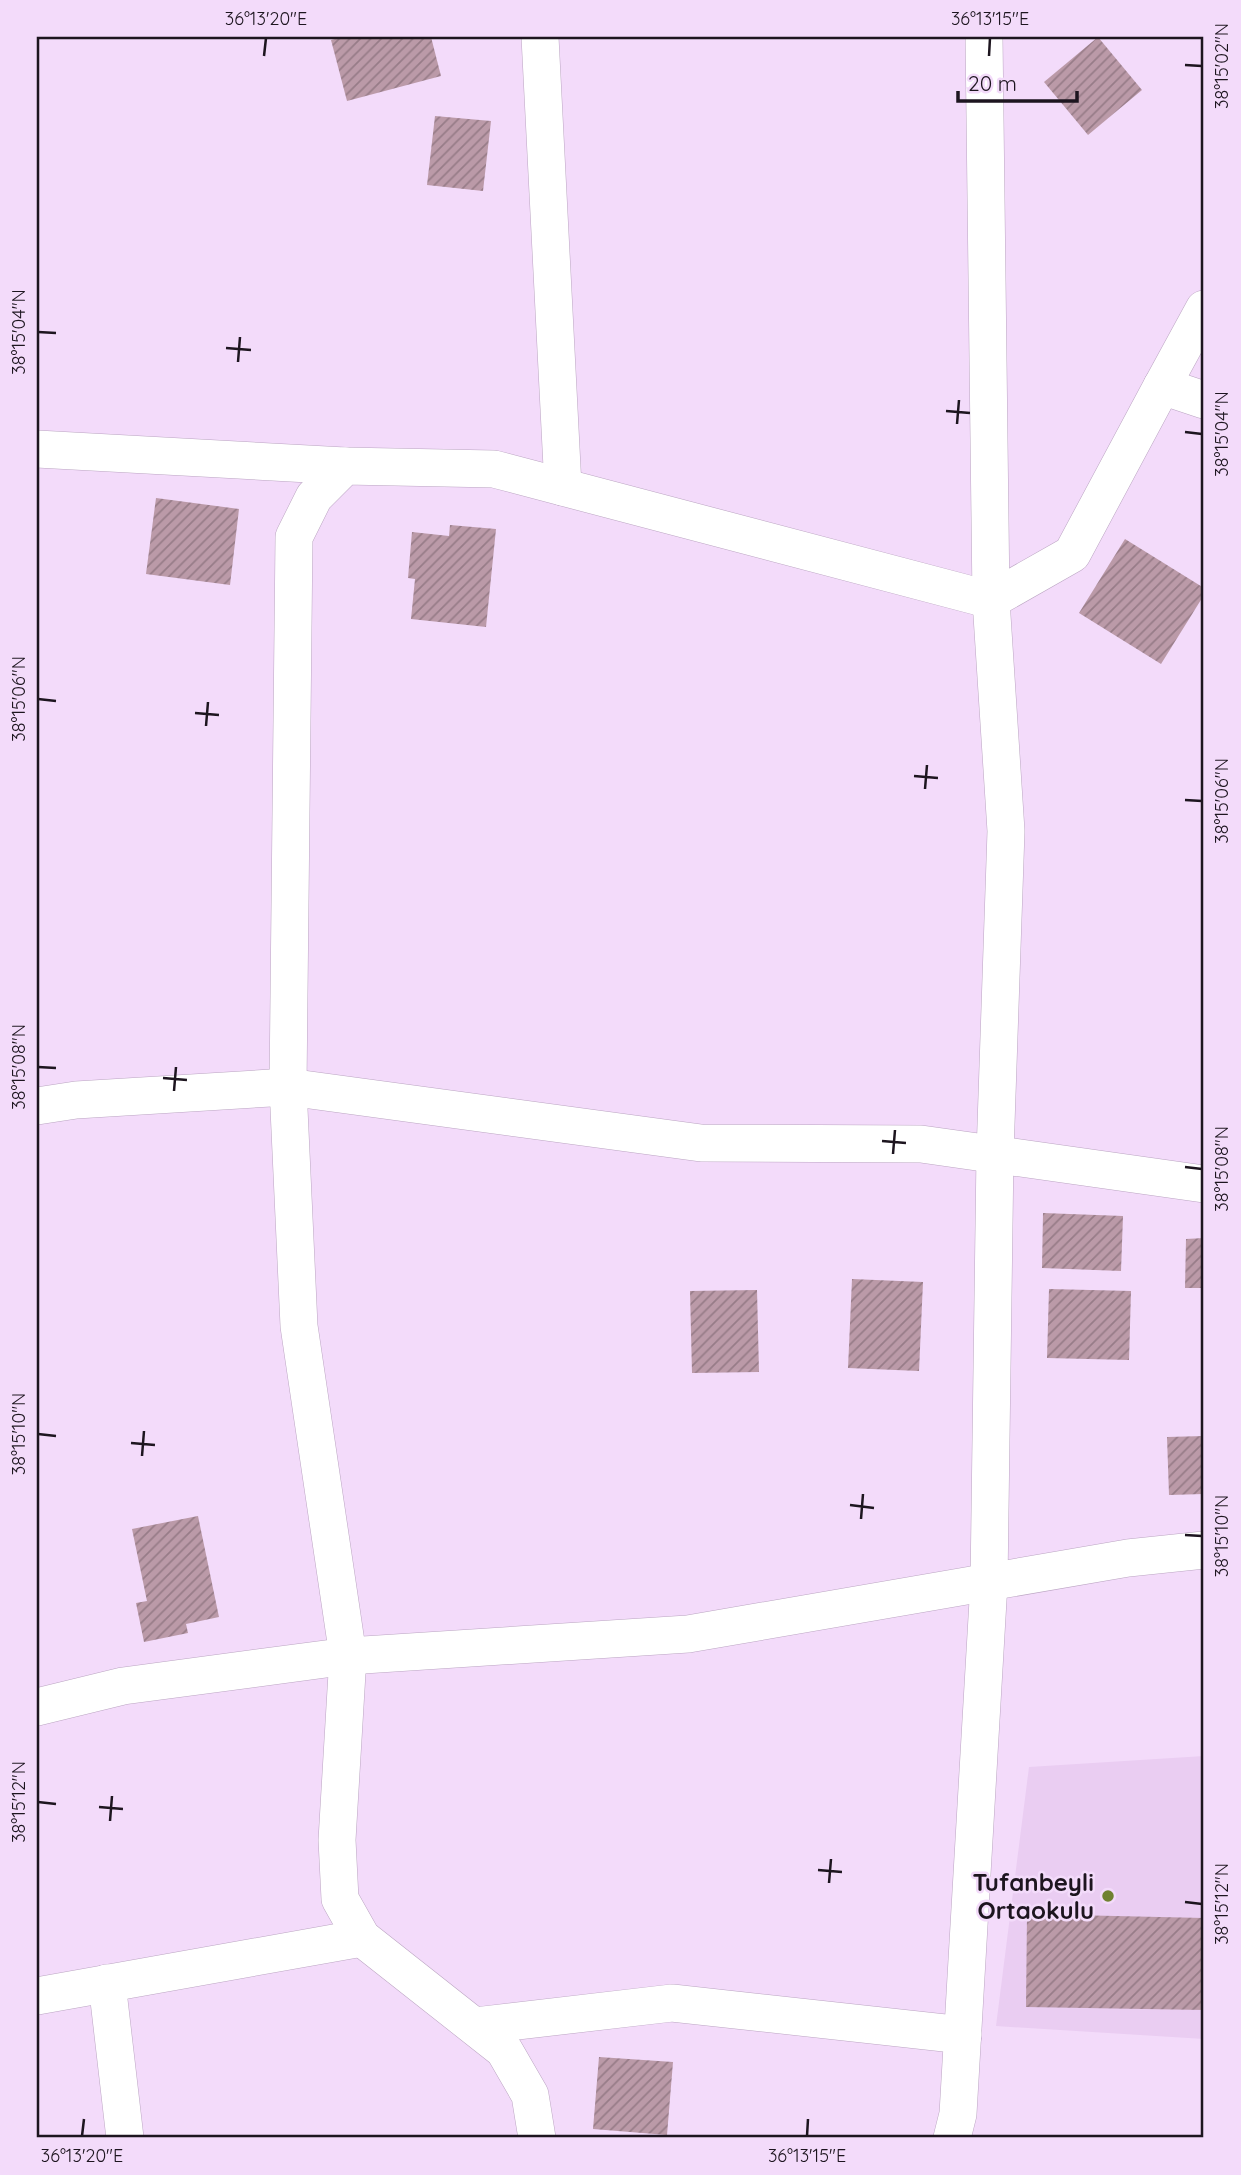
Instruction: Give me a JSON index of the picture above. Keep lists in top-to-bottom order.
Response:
{
  "places": ["Tufanbeyli Ortaokulu"],
  "scale_bar": "20 m",
  "coordinates": [
    "36°13'20\"E",
    "36°13'15\"E",
    "38°15'02\"N",
    "38°15'04\"N",
    "38°15'06\"N",
    "38°15'08\"N",
    "38°15'10\"N",
    "38°15'12\"N"
  ]
}
